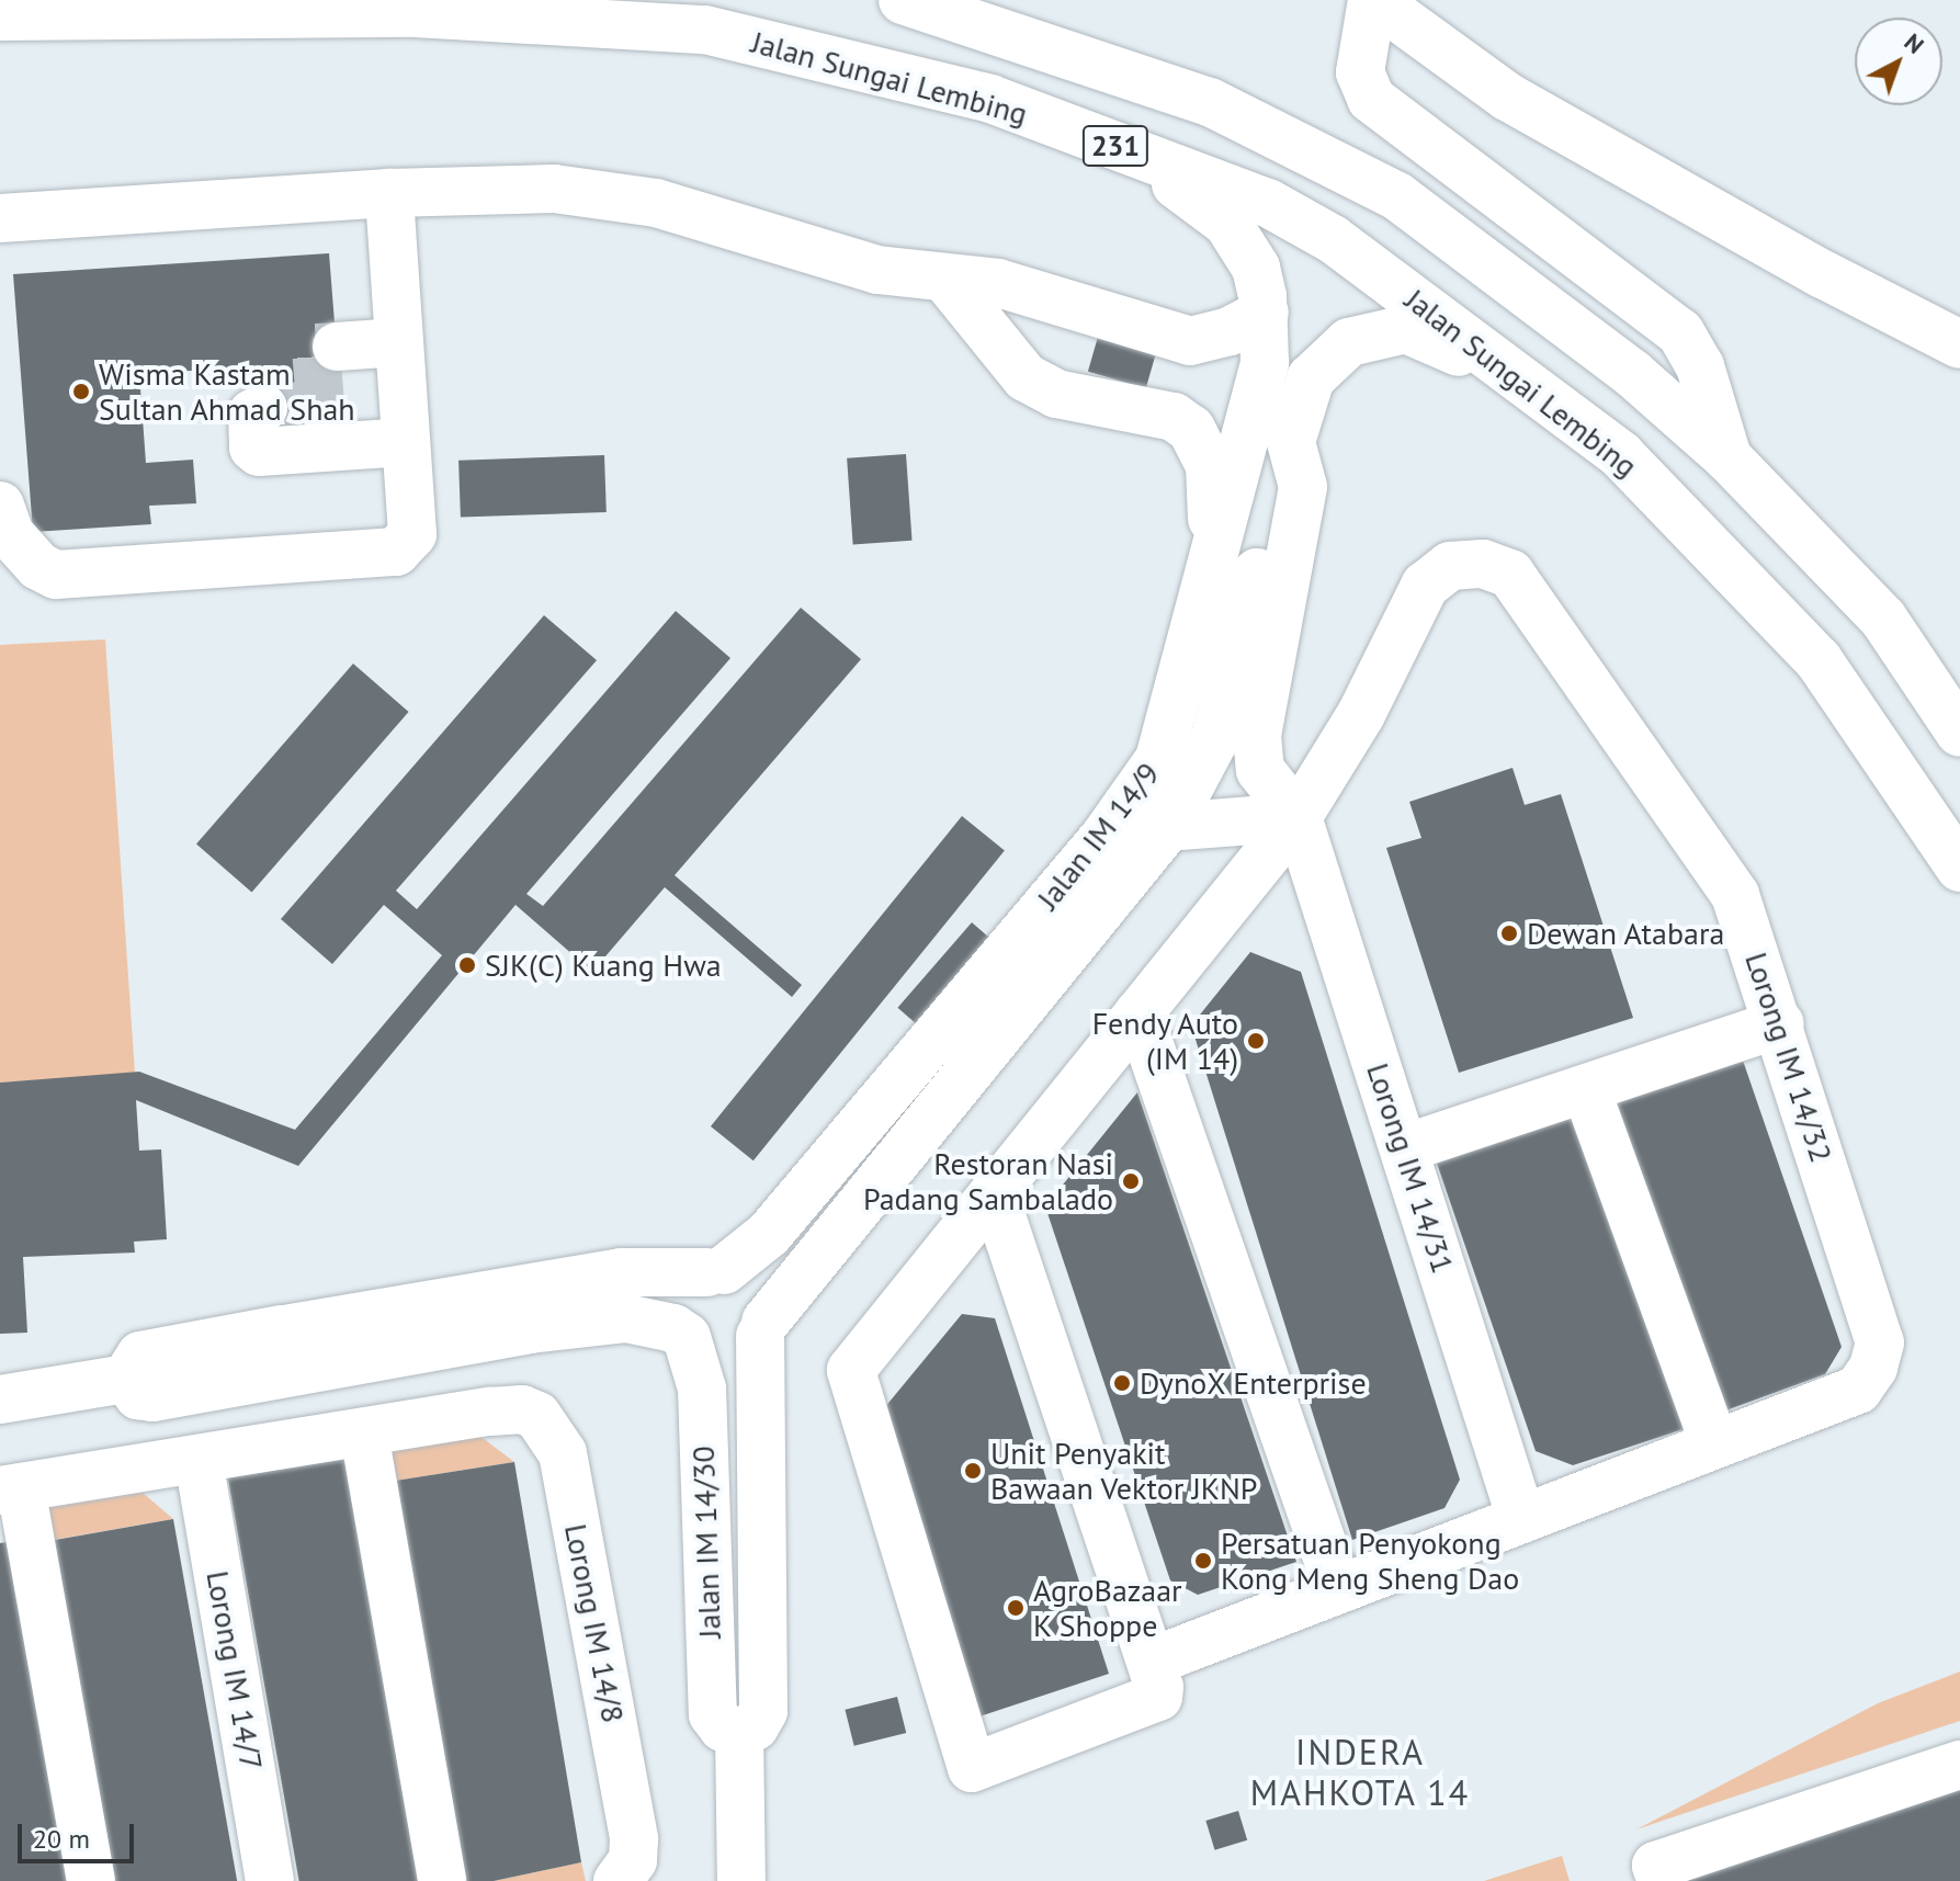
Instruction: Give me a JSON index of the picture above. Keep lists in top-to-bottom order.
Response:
{
  "streets": {
    "street": [
      "Jalan Sungai Lembing",
      "231",
      "Jalan IM 14/9",
      "Lorong IM 14/32",
      "Lorong IM 14/31",
      "Jalan IM 14/30",
      "Lorong IM 14/8",
      "Lorong IM 14/7"
    ]
  },
  "crossings": [
    ["Jalan Sungai Lembing", "Jalan IM 14/9"],
    ["Jalan IM 14/9", "Jalan IM 14/30"],
    ["Lorong IM 14/32", "Lorong IM 14/31"]
  ],
  "districts": ["INDERA MAHKOTA 14"],
  "places": [
    "Wisma Kastam Sultan Ahmad Shah",
    "Dewan Atabara",
    "SJK(C) Kuang Hwa",
    "Fendy Auto (IM 14)",
    "Restoran Nasi Padang Sambalado",
    "DynoX Enterprise",
    "Unit Penyakit Bawaan Vektor JKNP",
    "Persatuan Penyokong Kong Meng Sheng Dao",
    "AgroBazaar K Shoppe"
  ],
  "scale_bar": "20 m",
  "north": "top right"
}
